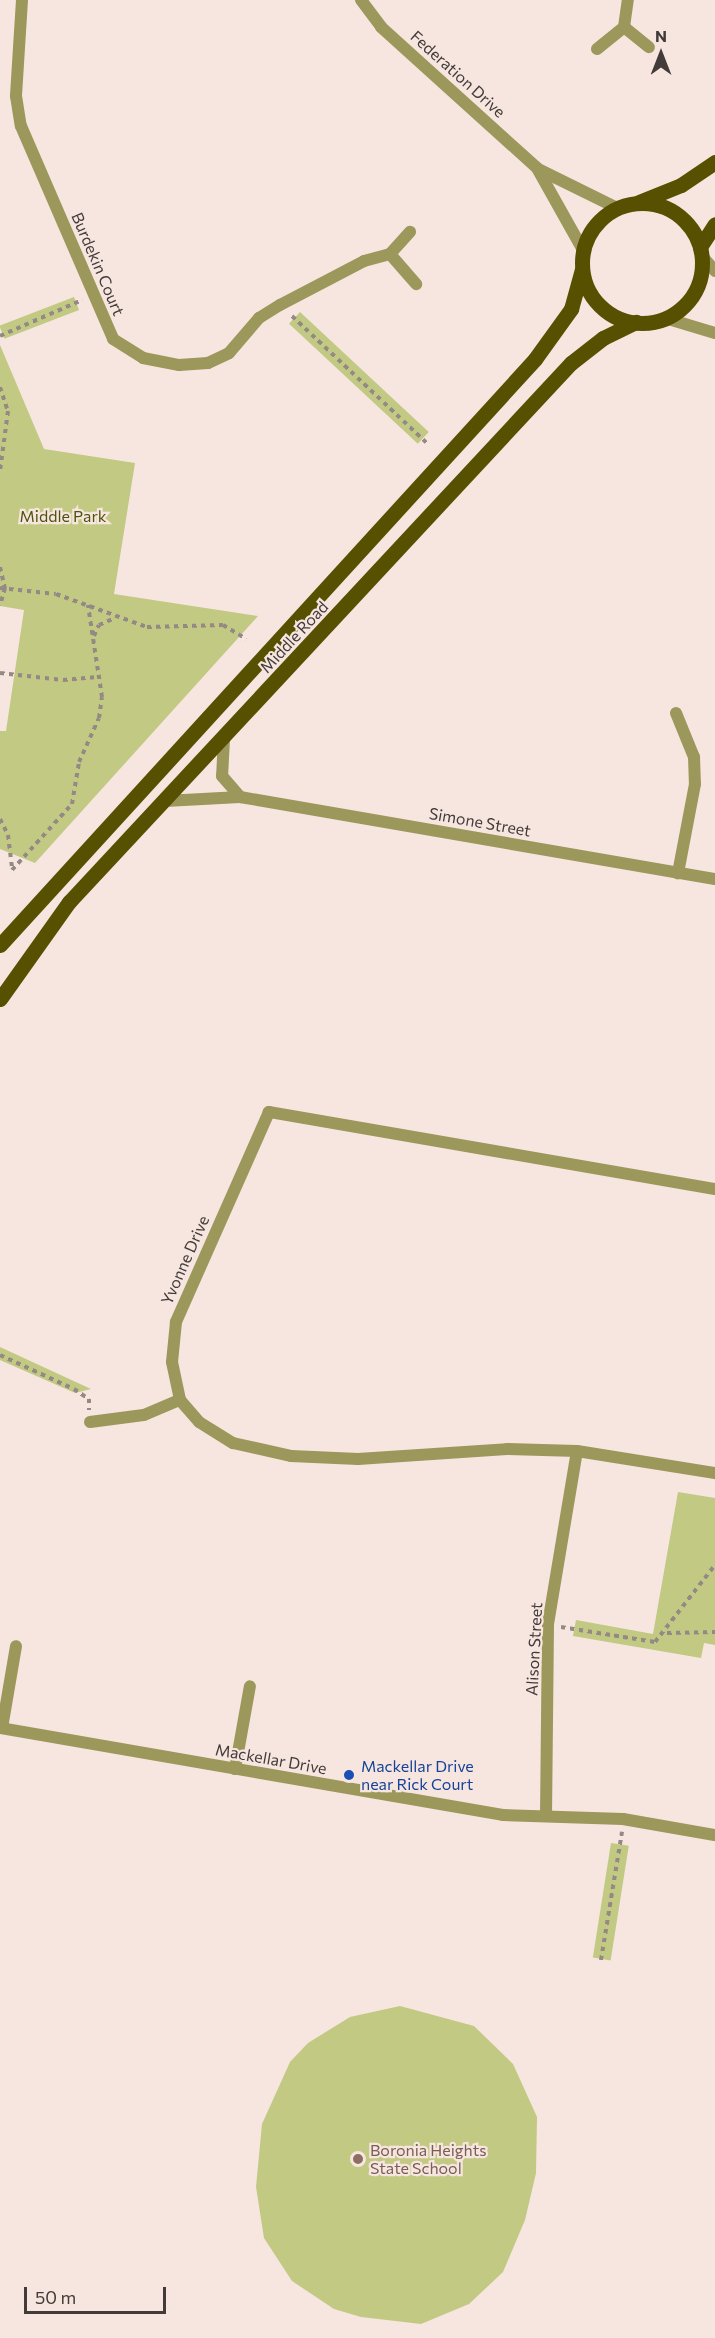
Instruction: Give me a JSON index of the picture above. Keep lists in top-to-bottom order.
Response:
{
  "streets": {
    "main road": ["Middle Road"],
    "street": [
      "Federation Drive",
      "Burdekin Court",
      "Simone Street",
      "Yvonne Drive",
      "Alison Street",
      "Mackellar Drive"
    ]
  },
  "crossings": [
    ["Federation Drive", "Middle Road"],
    ["Middle Road", "Simone Street"],
    ["Yvonne Drive", "Alison Street"],
    ["Alison Street", "Mackellar Drive"]
  ],
  "parks": ["Middle Park"],
  "places": ["Mackellar Drive near Rick Court", "Boronia Heights State School"],
  "scale_bar": "50 m",
  "north": "top"
}
